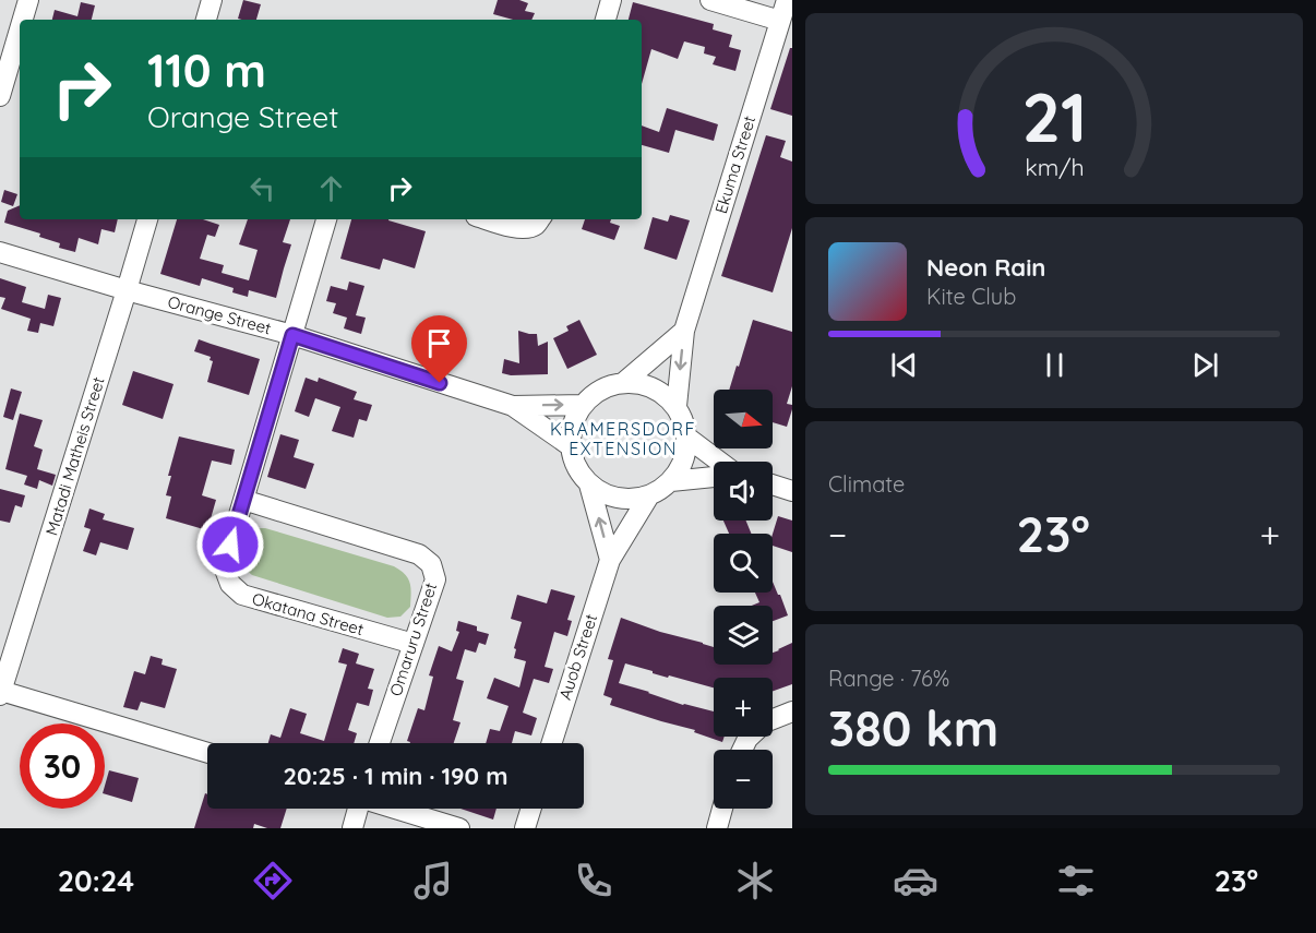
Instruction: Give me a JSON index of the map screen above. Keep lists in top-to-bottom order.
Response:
{
  "streets": {
    "street": [
      "Ekuma Street",
      "Orange Street",
      "Matadi Matheis Street",
      "Okatana Street",
      "Omaruru Street",
      "Auob Street"
    ]
  },
  "crossings": [
    ["Ekuma Street", "Orange Street"],
    ["Ekuma Street", "Auob Street"],
    ["Orange Street", "Matadi Matheis Street"],
    ["Orange Street", "Okatana Street"],
    ["Orange Street", "Auob Street"],
    ["Okatana Street", "Omaruru Street"]
  ],
  "districts": ["KRAMERSDORF EXTENSION"],
  "north": "right",
  "page": {
    "turn": ["110 m", "Orange Street"],
    "song": ["Neon Rain", "Kite Club"],
    "map_buttons": ["+", "−"],
    "tile": [
      "Climate",
      ["Range · 76%", "380 km"]
    ],
    "heat": ["−", "23°", "+"],
    "limit": "30",
    "trip": "20:25 · 1 min · 190 m",
    "tabs": ["20:24", "23°"],
    "gauge": ["21", "km/h"]
  }
}
